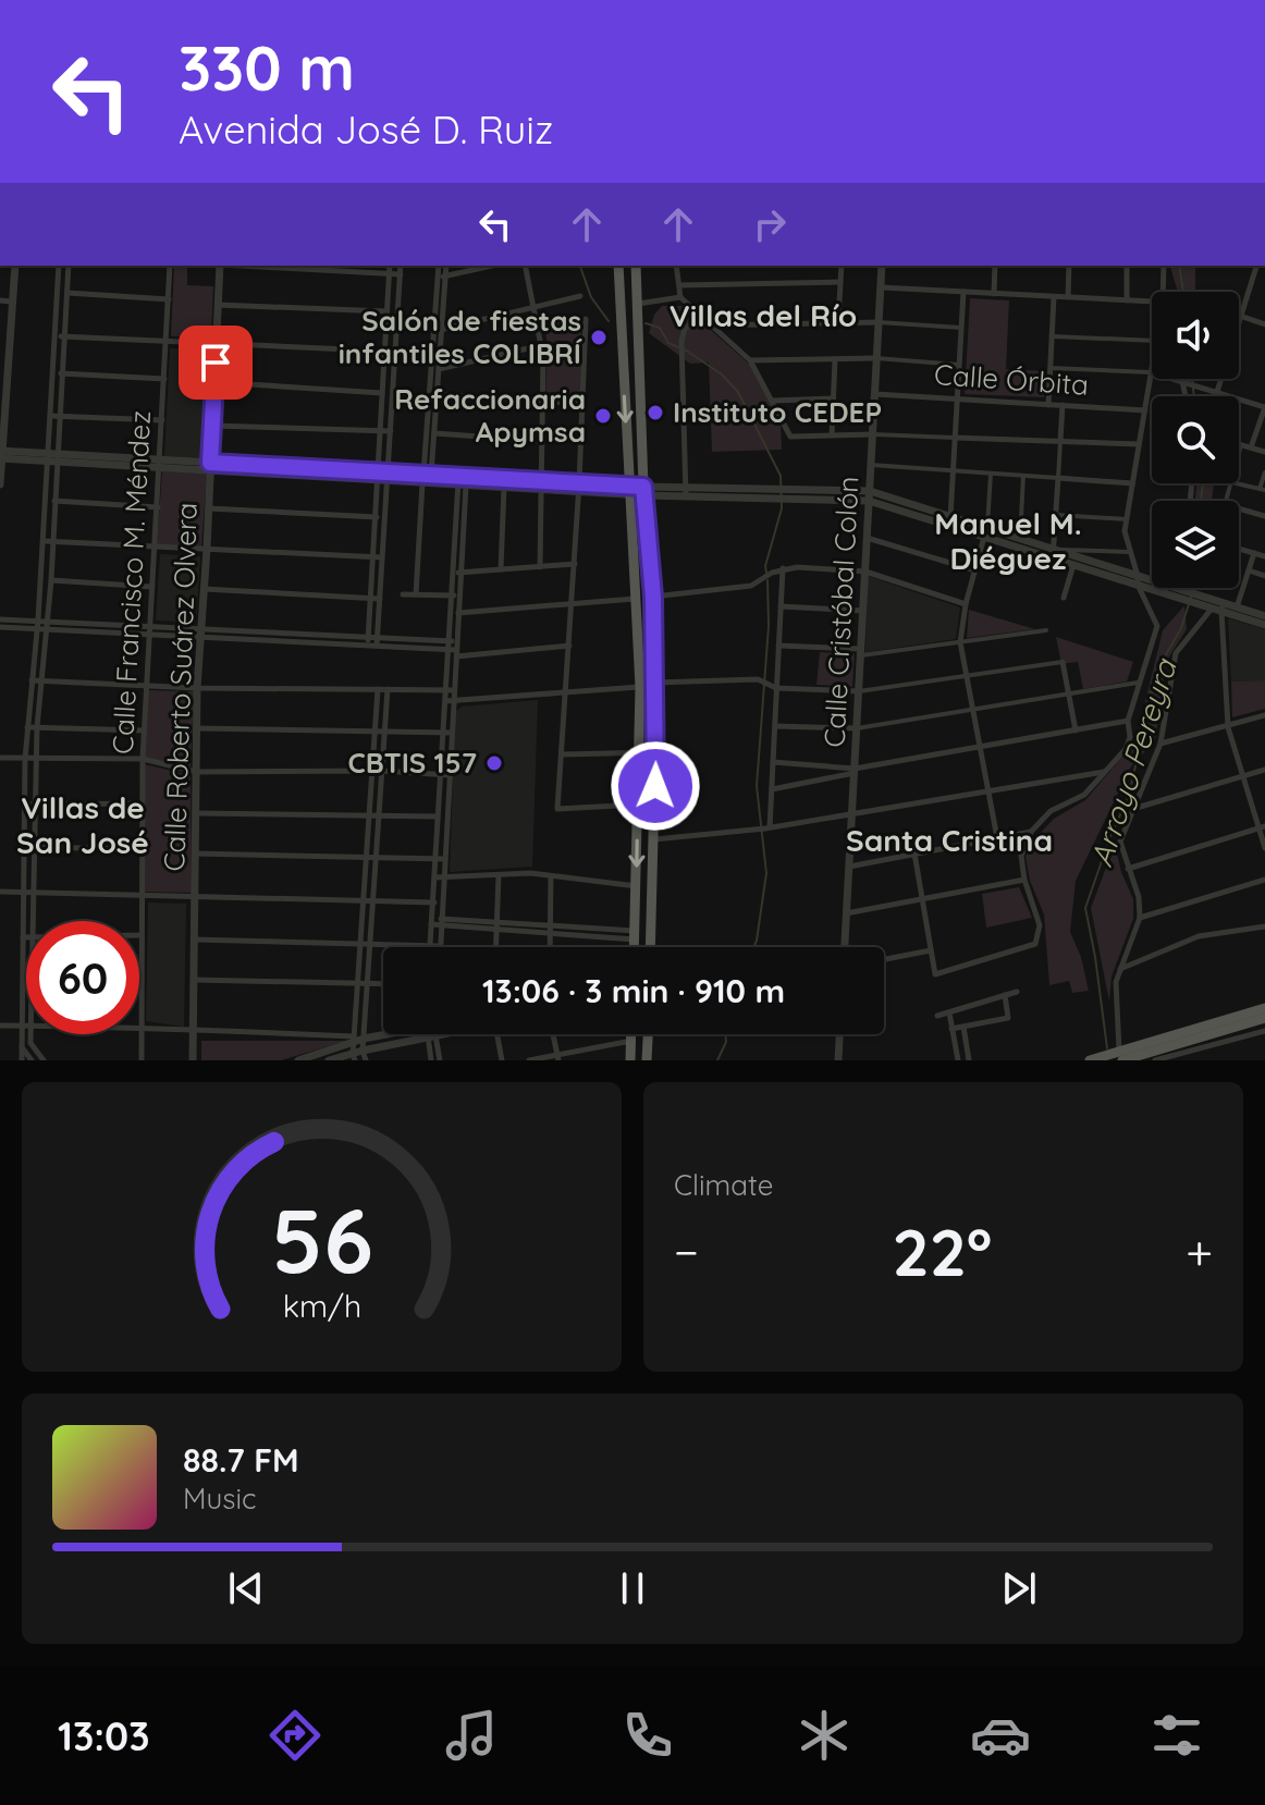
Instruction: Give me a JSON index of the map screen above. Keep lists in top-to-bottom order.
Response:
{
  "streets": {
    "street": [
      "Calle Órbita",
      "Calle Francisco M. Méndez",
      "Calle Cristóbal Colón",
      "Calle Roberto Suárez Olvera"
    ]
  },
  "crossings": [
    ["Calle Órbita", "Calle Cristóbal Colón"]
  ],
  "districts": [
    "Villas del Río",
    "Manuel M. Diéguez",
    "Villas de San José",
    "Santa Cristina"
  ],
  "water": ["Arroyo Pereyra"],
  "places": [
    "Salón de fiestas infantiles COLIBRÍ",
    "Instituto CEDEP",
    "Refaccionaria Apymsa",
    "CBTIS 157"
  ],
  "page": {
    "turn": ["330 m", "Avenida José D. Ruiz"],
    "limit": "60",
    "trip": "13:06 · 3 min · 910 m",
    "tile": "Climate",
    "heat": ["−", "22°", "+"],
    "song": ["88.7 FM", "Music"],
    "tabs": "13:03",
    "gauge": ["56", "km/h"]
  }
}
